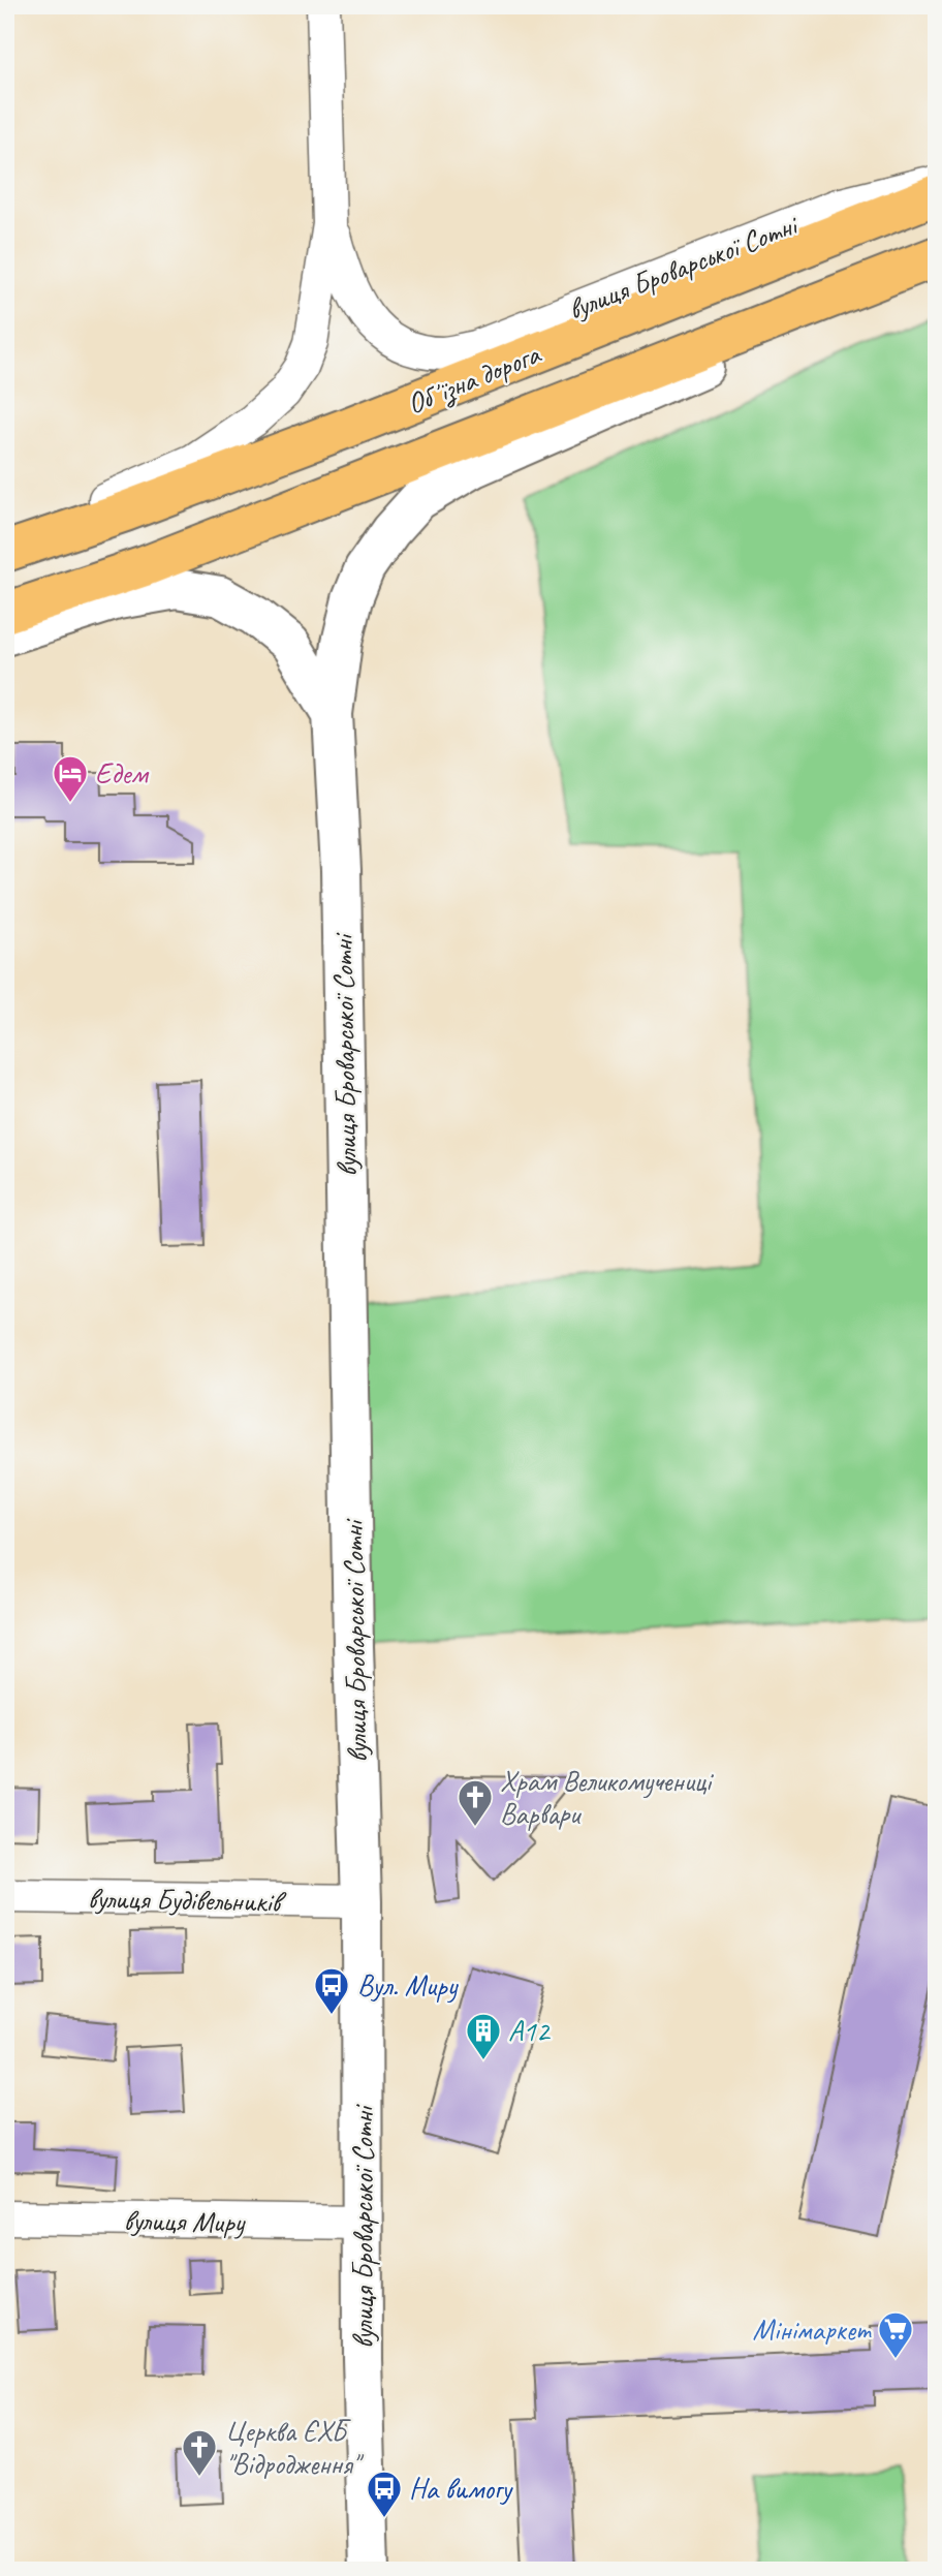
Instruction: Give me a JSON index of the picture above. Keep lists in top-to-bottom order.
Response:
{
  "streets": {
    "highway": ["Обʼїзна дорога"],
    "street": ["вулиця Броварської Сотні", "вулиця Будівельників", "вулиця Миру"]
  },
  "crossings": [
    ["вулиця Броварської Сотні", "Обʼїзна дорога"],
    ["вулиця Броварської Сотні", "вулиця Будівельників"],
    ["вулиця Броварської Сотні", "вулиця Миру"]
  ],
  "places": {
    "hotel": ["Едем"],
    "church": ["Храм Великомучениці Варвари", "Церква ЄХБ \"Відродження\""],
    "bus stop": ["Вул. Миру", "На вимогу"],
    "building": ["А12"],
    "supermarket": ["Мінімаркет"]
  }
}
